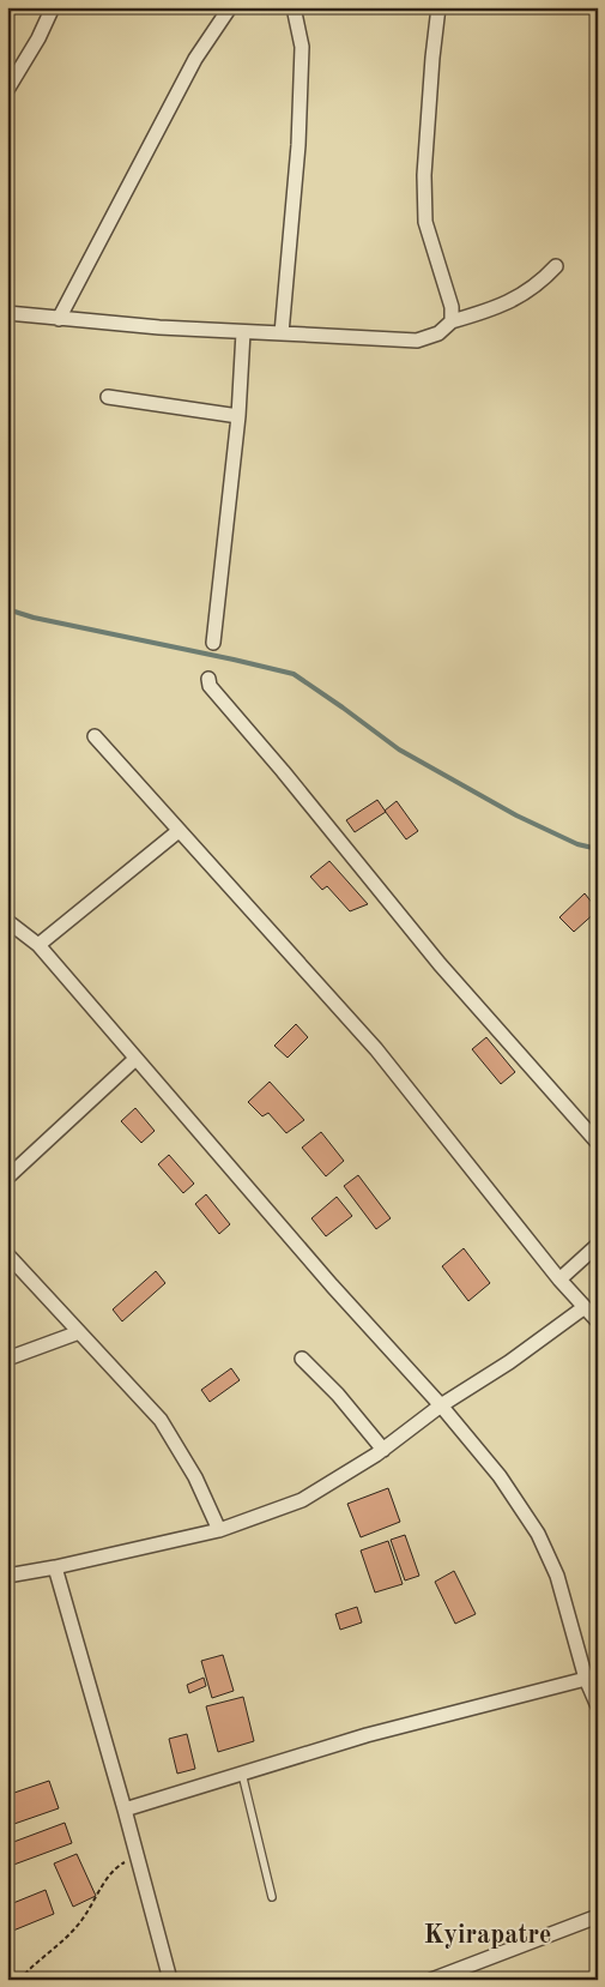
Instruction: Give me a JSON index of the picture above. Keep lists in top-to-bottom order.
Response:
{
  "districts": ["Kyirapatre"]
}
